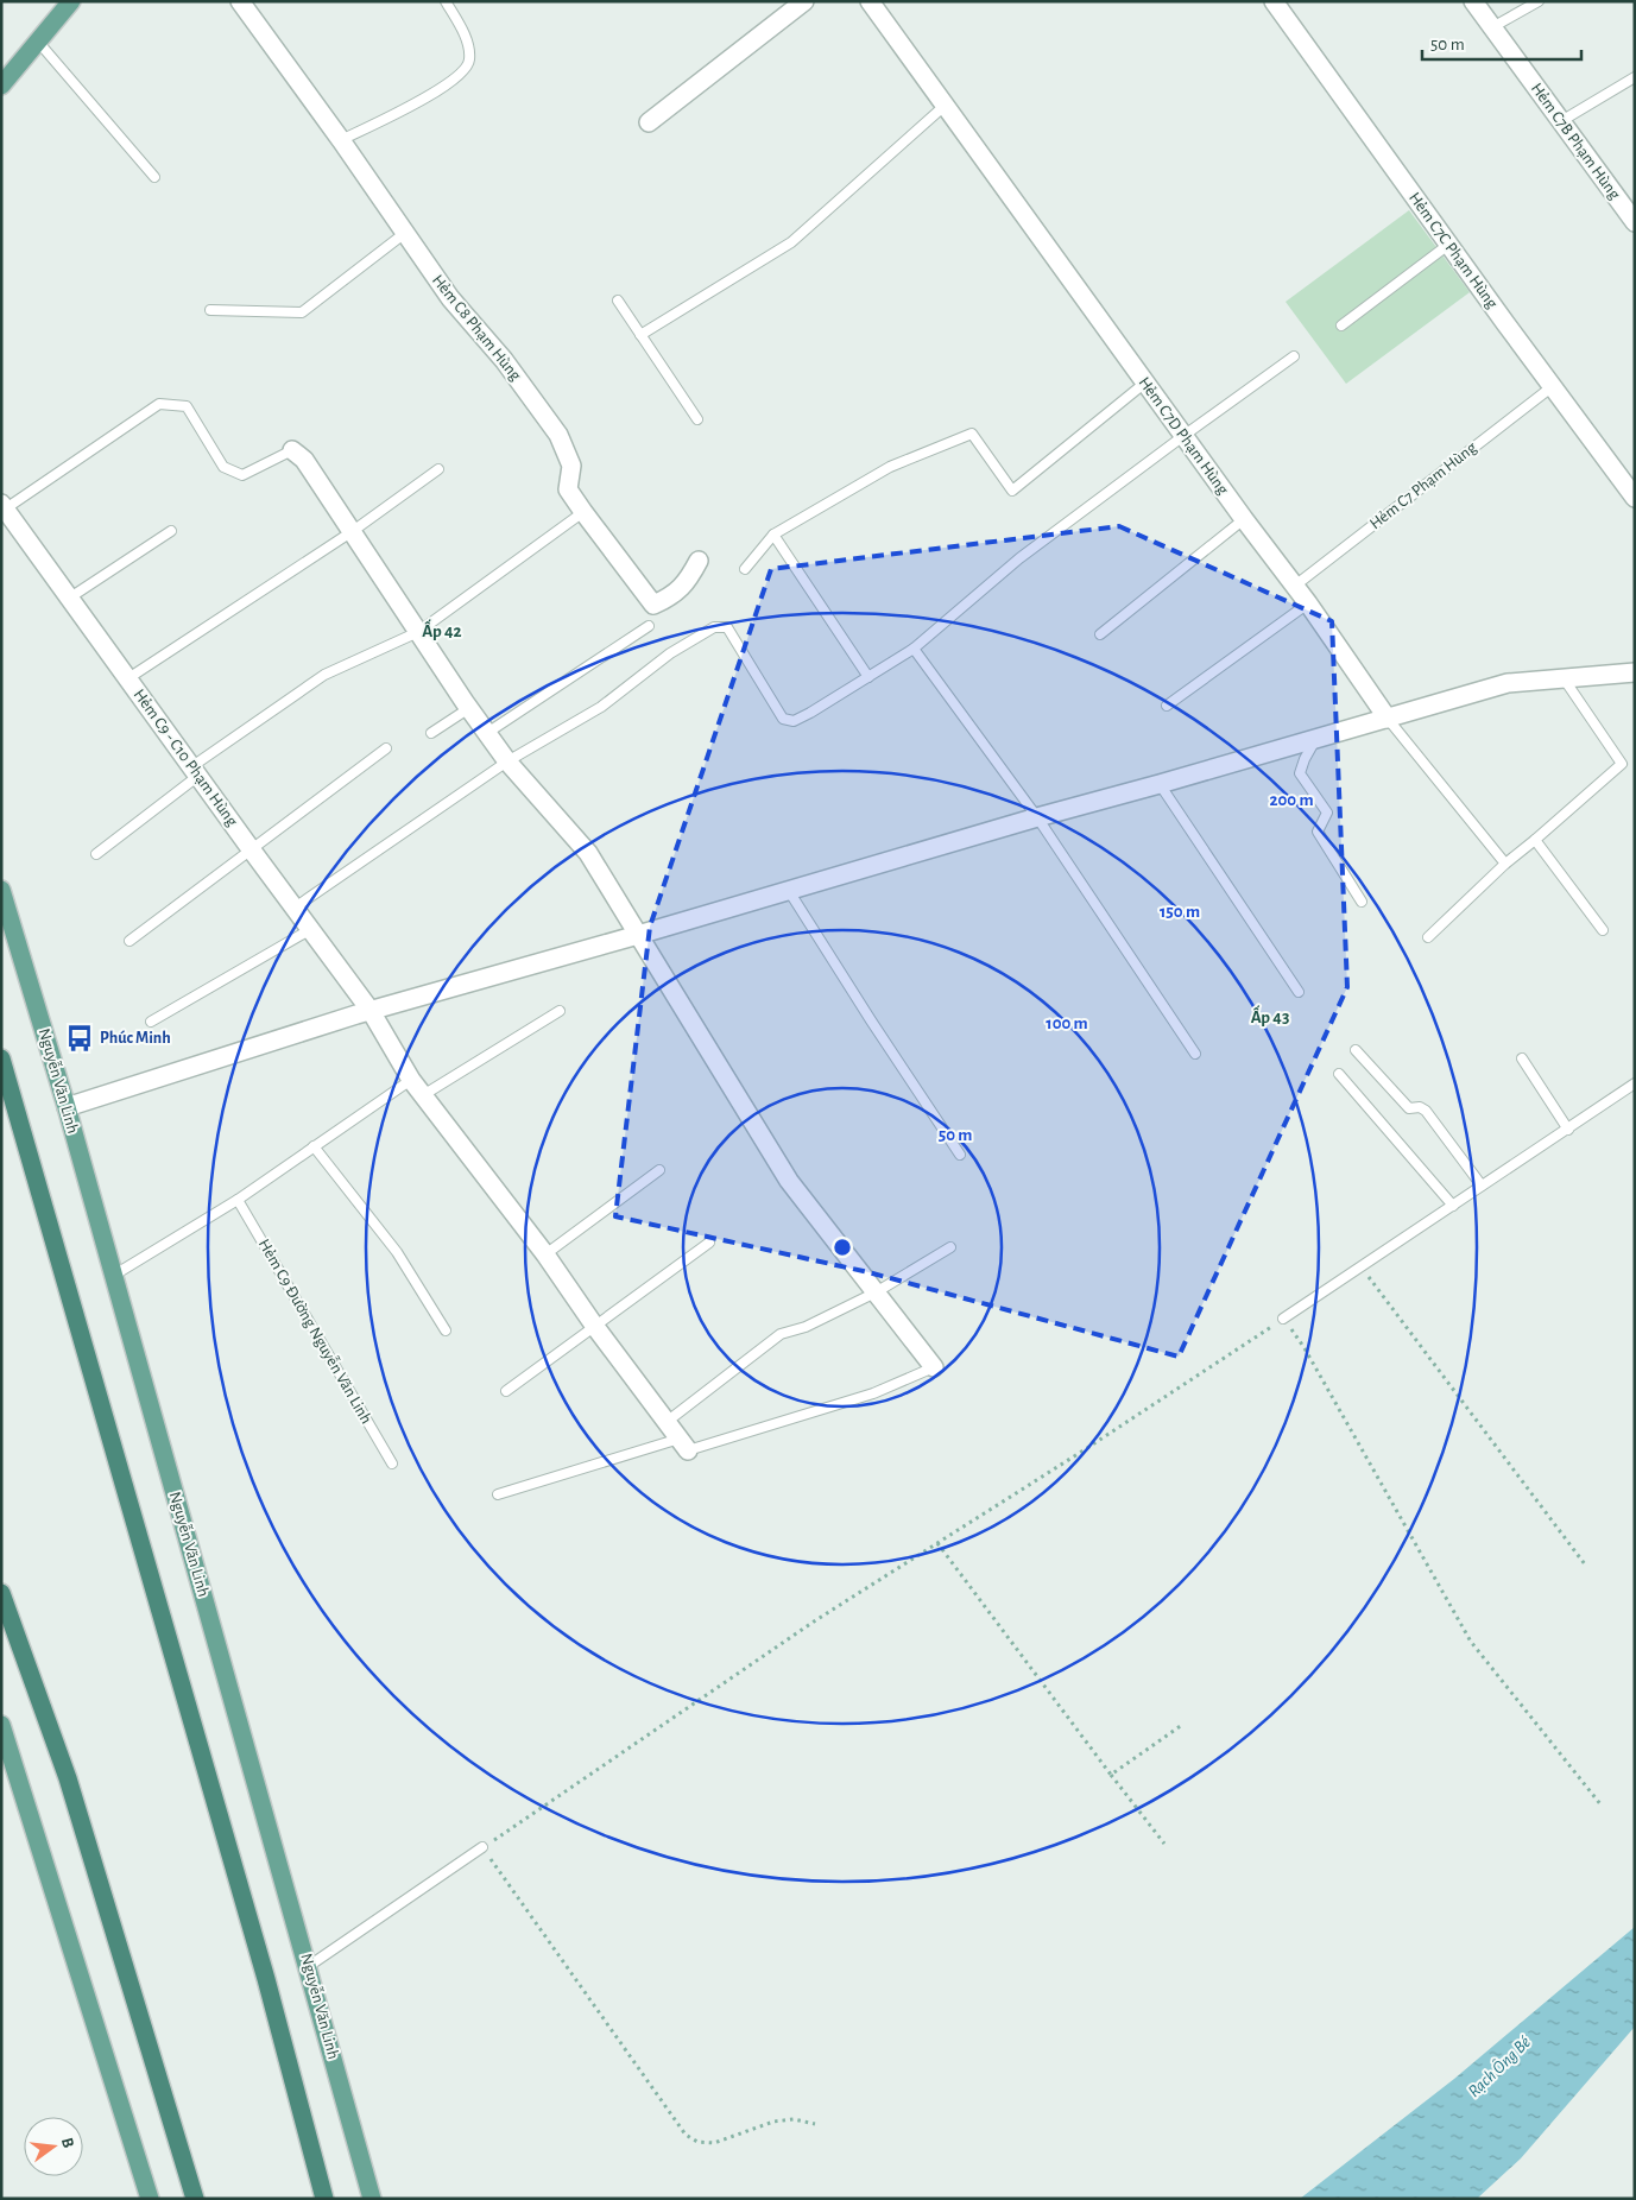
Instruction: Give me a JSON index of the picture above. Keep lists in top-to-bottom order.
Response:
{
  "streets": {
    "main road": ["Nguyễn Văn Linh"],
    "street": [
      "Hẻm C7B Phạm Hùng",
      "Hẻm C7C Phạm Hùng",
      "Hẻm C8 Phạm Hùng",
      "Hẻm C7D Phạm Hùng",
      "Hẻm C9 - C10 Phạm Hùng"
    ],
    "lane": ["Hẻm C7 Phạm Hùng", "Hẻm C9 Đường Nguyễn Văn Linh"]
  },
  "crossings": [
    ["Hẻm C7C Phạm Hùng", "Hẻm C7 Phạm Hùng"],
    ["Hẻm C7D Phạm Hùng", "Hẻm C7 Phạm Hùng"]
  ],
  "districts": ["Ấp 42", "Ấp 43"],
  "water": ["Rạch Ông Bé"],
  "places": {
    "bus stop": ["Phúc Minh"]
  },
  "scale_bar": "50 m",
  "north": "right",
  "rings": [
    "200 m",
    "150 m",
    "100 m",
    "50 m"
  ]
}
